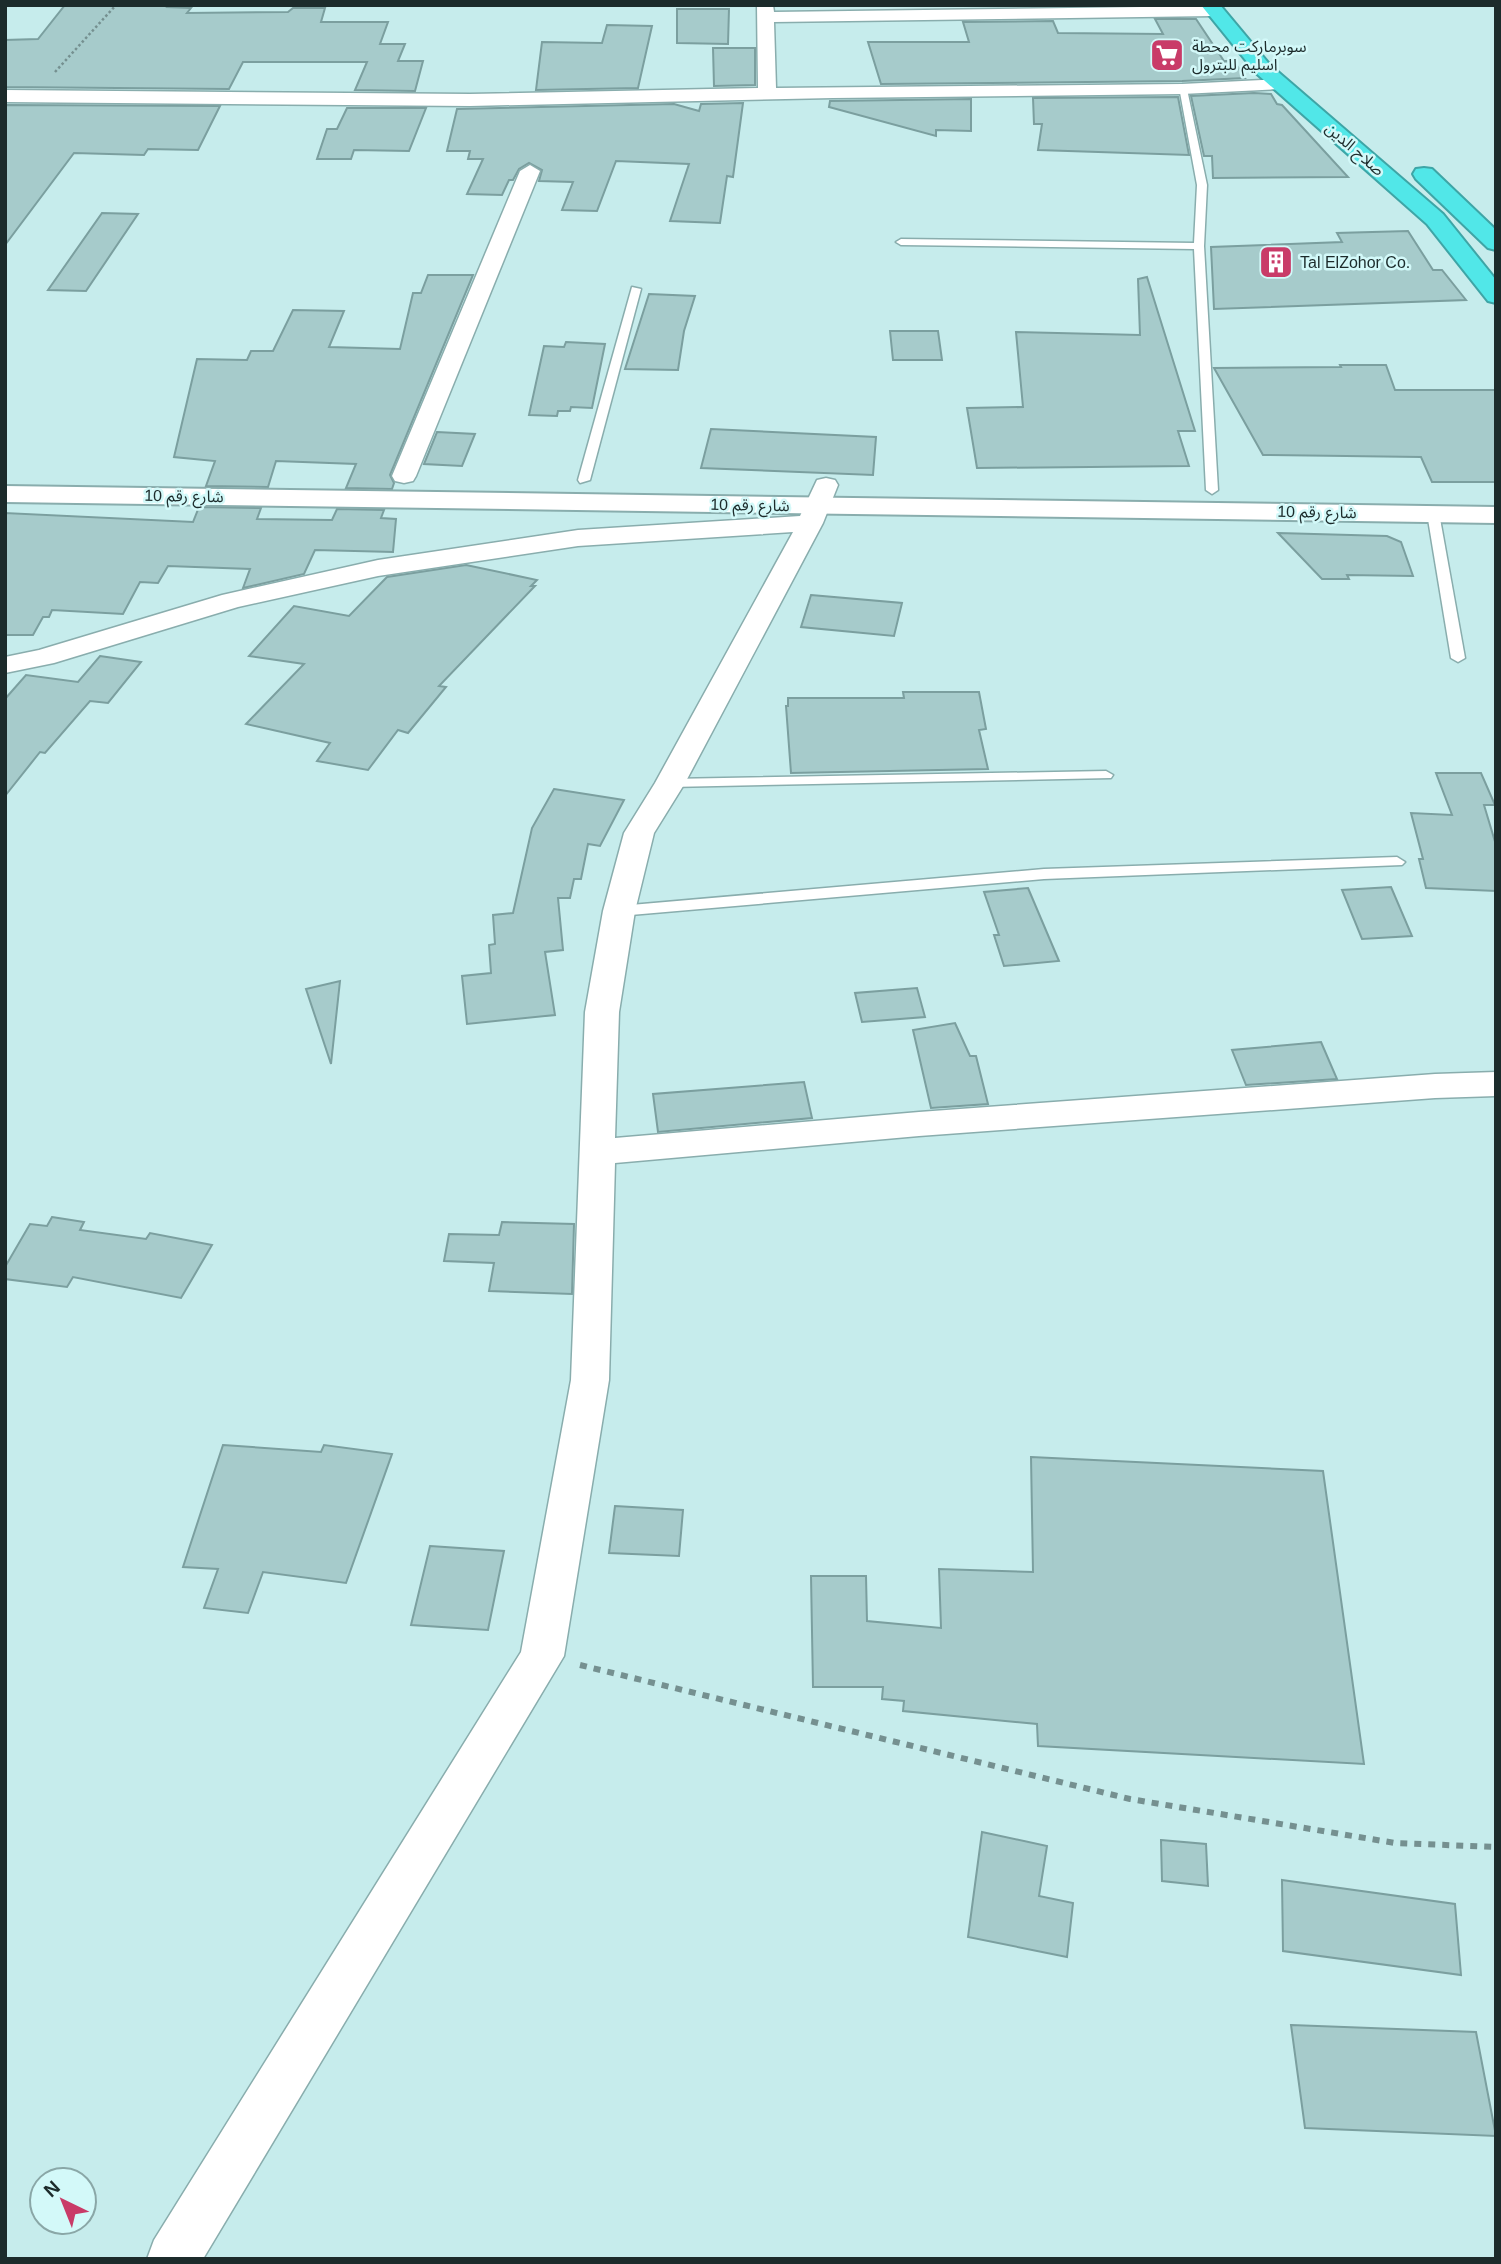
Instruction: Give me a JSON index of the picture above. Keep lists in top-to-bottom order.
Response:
{
  "streets": {
    "highway": ["صلاح الدين"],
    "main road": ["شارع رقم 10"]
  },
  "places": {
    "supermarket": ["سوبرماركت محطة اسليم للبترول"],
    "building": ["Tal ElZohor Co."]
  },
  "north": "top left"
}
